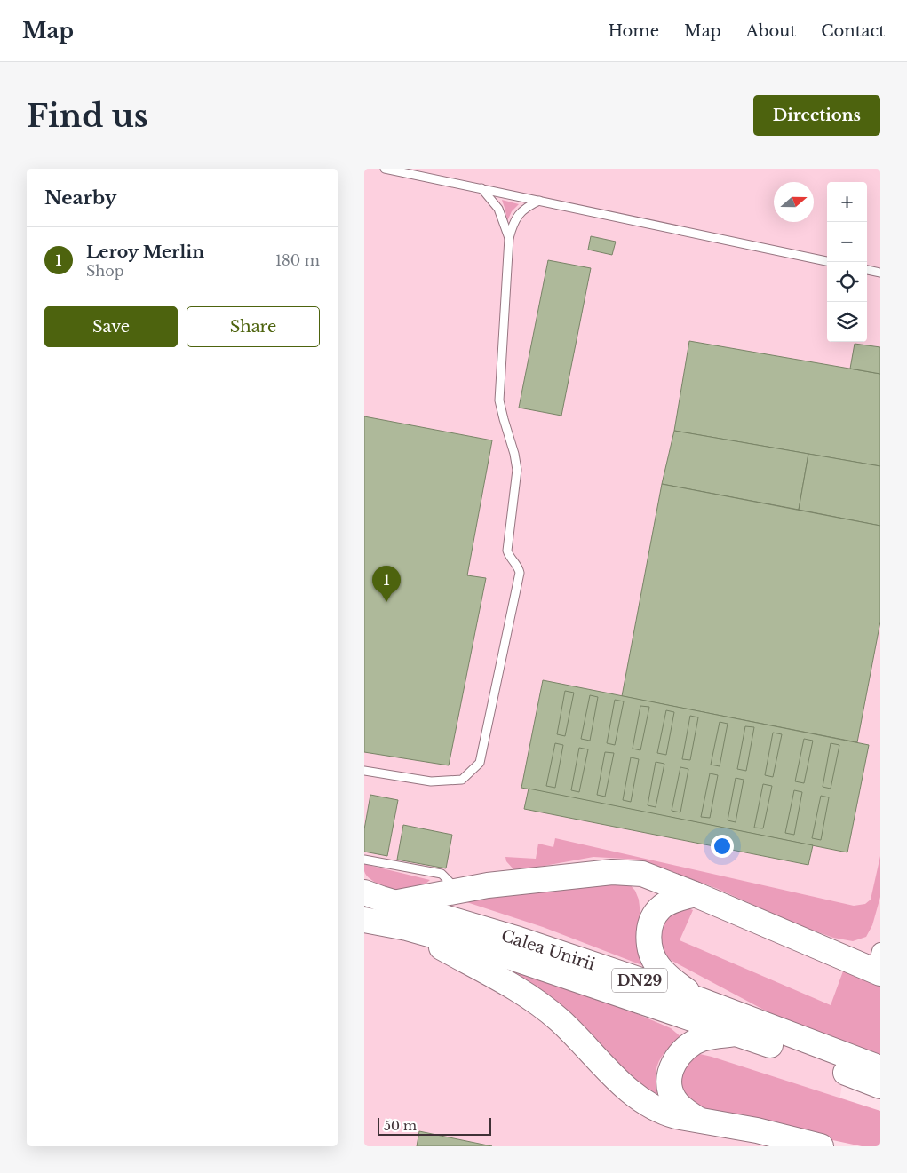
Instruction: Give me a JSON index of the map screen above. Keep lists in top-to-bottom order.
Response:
{
  "streets": {
    "main road": ["Calea Unirii", "DN29"]
  },
  "scale_bar": "50 m",
  "north": "right",
  "page": {
    "header": "Map",
    "nav": [
      "Home",
      "Map",
      "About",
      "Contact"
    ],
    "buttons": [
      "Directions",
      ["Save", "Share"]
    ],
    "title": "Find us",
    "heading": "Nearby",
    "map_buttons": ["+", "−"],
    "list": [
      {
        "mark": "1",
        "name": "Leroy Merlin",
        "note": "Shop",
        "value": "180 m"
      }
    ],
    "pins": "1",
    "scale": "50 m"
  }
}
